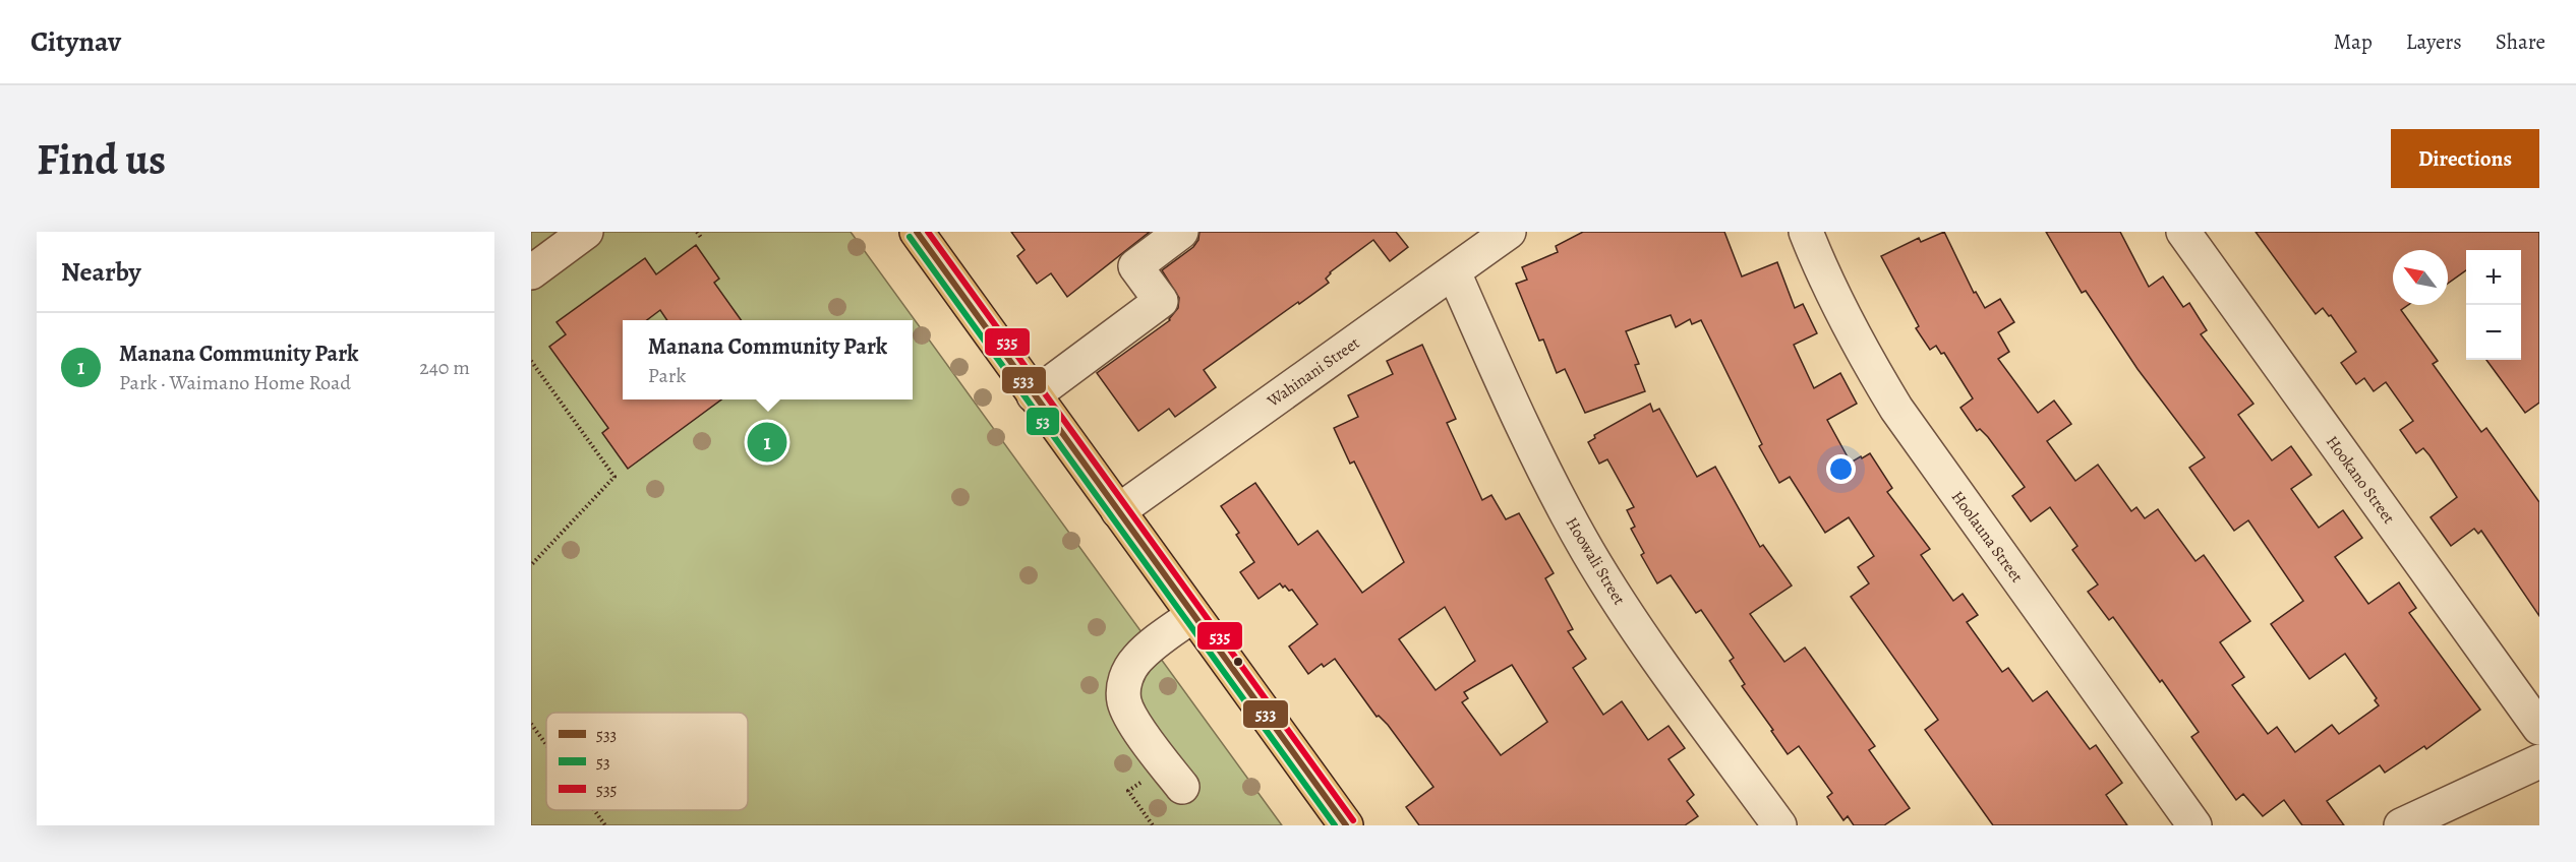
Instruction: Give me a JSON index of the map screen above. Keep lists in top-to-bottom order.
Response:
{
  "streets": {
    "street": [
      "Wahinani Street",
      "Hookano Street",
      "Hoolauna Street",
      "Hoowali Street"
    ]
  },
  "crossings": [
    ["Wahinani Street", "Hoowali Street"]
  ],
  "lines": ["transit line 533", "transit line 535", "transit line 53"],
  "legend": ["533", "53", "535"],
  "north": "top left",
  "page": {
    "header": "Citynav",
    "nav": ["Map", "Layers", "Share"],
    "buttons": "Directions",
    "title": "Find us",
    "heading": "Nearby",
    "map_buttons": ["+", "−"],
    "list": [
      {
        "mark": "1",
        "name": "Manana Community Park",
        "note": "Park · Waimano Home Road",
        "value": "240 m"
      }
    ],
    "popup": ["Manana Community Park", "Park"],
    "pins": "1"
  }
}
